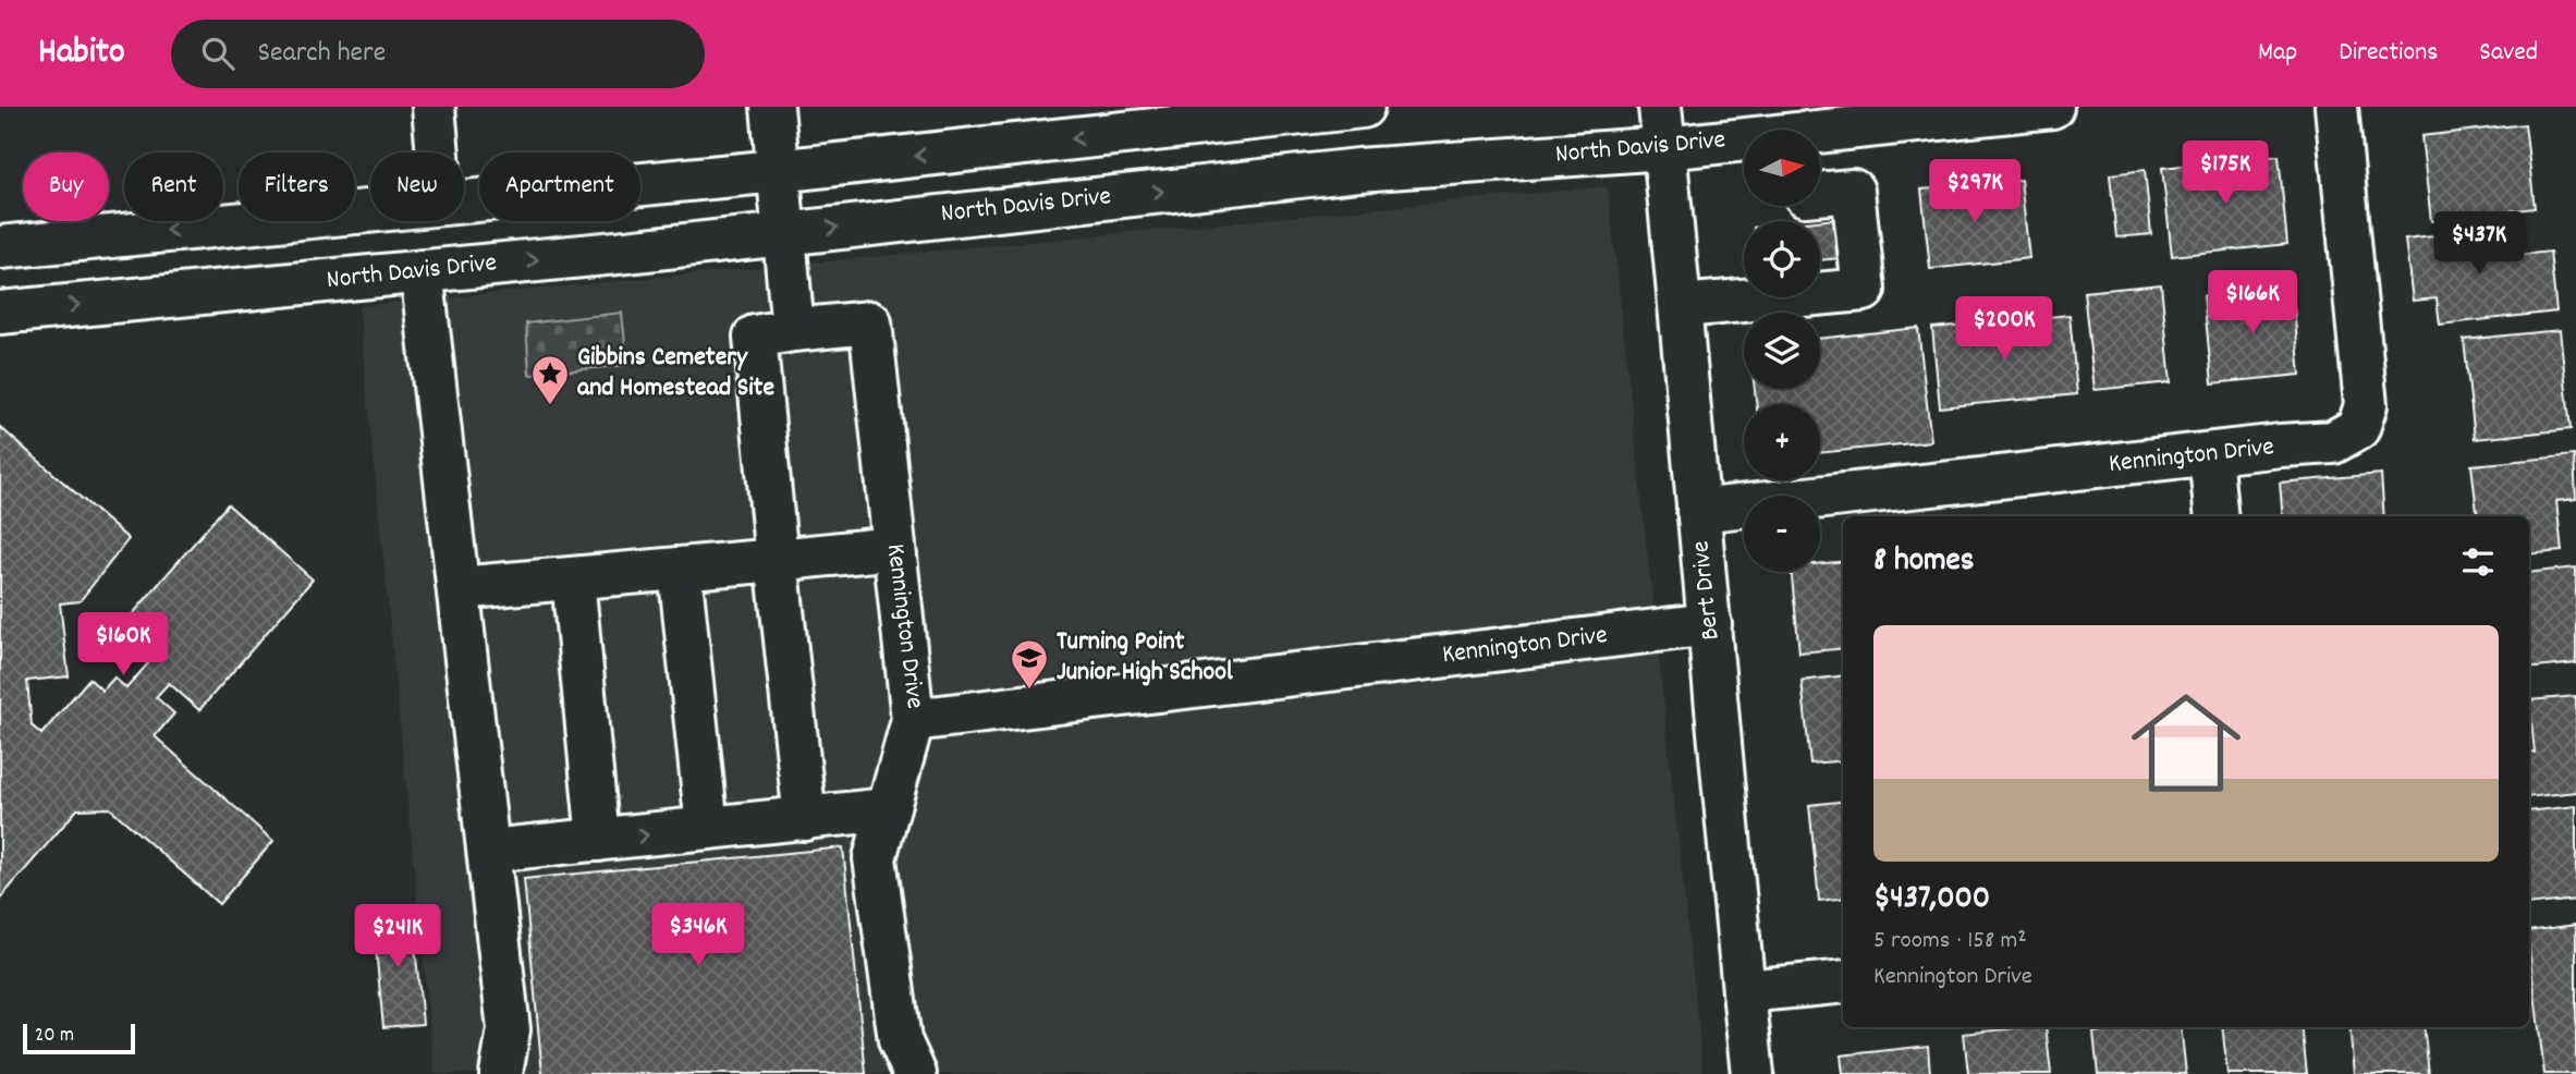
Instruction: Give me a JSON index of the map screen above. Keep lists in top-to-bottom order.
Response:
{
  "streets": {
    "street": ["North Davis Drive", "Kennington Drive", "Bert Drive"]
  },
  "crossings": [
    ["North Davis Drive", "Bert Drive"],
    ["Kennington Drive", "Bert Drive"]
  ],
  "places": {
    "place": ["Gibbins Cemetery and Homestead Site"],
    "school or university": ["Turning Point Junior High School"]
  },
  "scale_bar": "20 m",
  "north": "right",
  "page": {
    "header": "Habito",
    "search": "Search here",
    "nav": ["Map", "Directions", "Saved"],
    "map_buttons": ["+", "−"],
    "price": [
      "$175K",
      "$297K",
      "$437K",
      "$166K",
      "$200K",
      "$160K",
      "$346K",
      "$241K"
    ],
    "chip": [
      "Buy",
      "Rent",
      "Filters",
      "New",
      "Apartment"
    ],
    "heading": "8 homes",
    "list": [
      {
        "name": "$437,000",
        "note": "5 rooms · 158 m² · Kennington Drive"
      }
    ],
    "scale": "20 m"
  }
}
